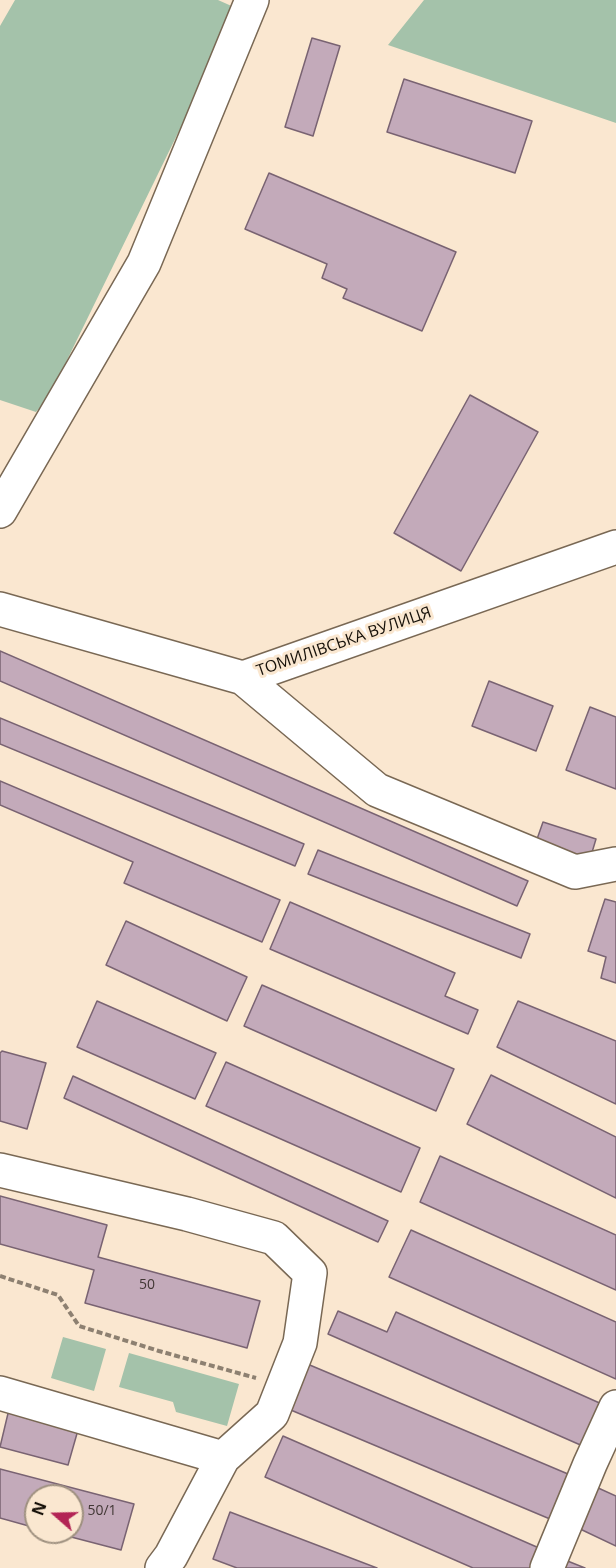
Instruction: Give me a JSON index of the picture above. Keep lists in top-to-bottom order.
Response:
{
  "streets": {
    "street": ["ТОМИЛІВСЬКА ВУЛИЦЯ"]
  },
  "house_numbers": ["50", "50/1"],
  "north": "left"
}
